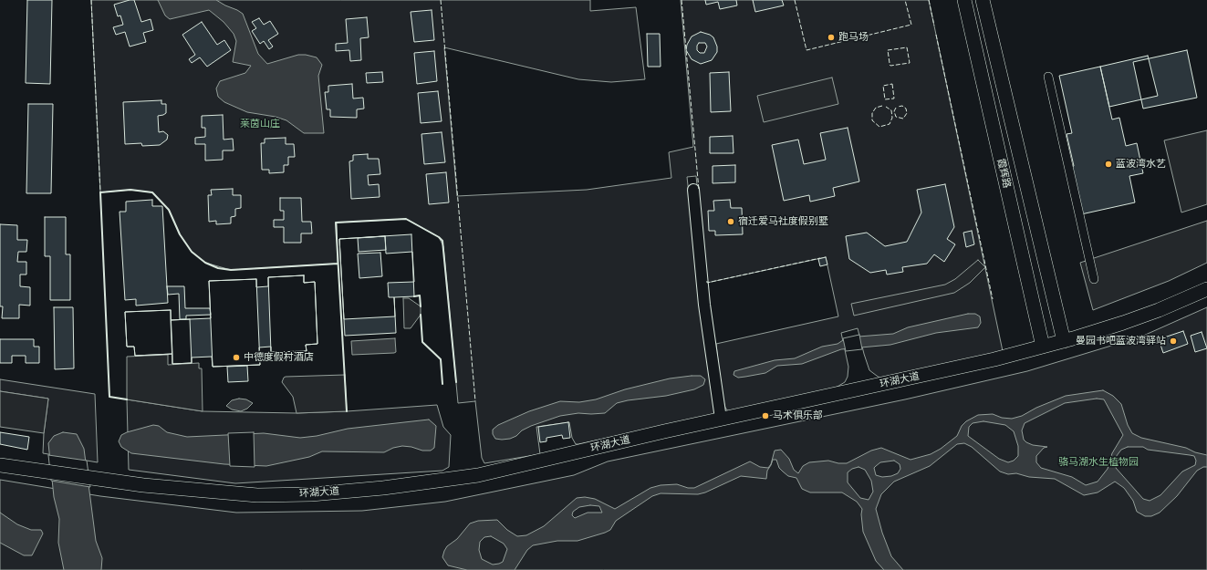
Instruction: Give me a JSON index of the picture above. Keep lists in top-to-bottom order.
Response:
{
  "streets": {
    "street": ["霞辉路", "环湖大道"]
  },
  "crossings": [
    ["霞辉路", "环湖大道"]
  ],
  "parks": ["莱茵山庄", "骆马湖水生植物园"],
  "places": [
    "跑马场",
    "蓝波湾水艺",
    "宿迁爱马社度假别墅",
    "曼园书吧蓝波湾驿站",
    "中德度假村酒店",
    "马术俱乐部"
  ]
}
